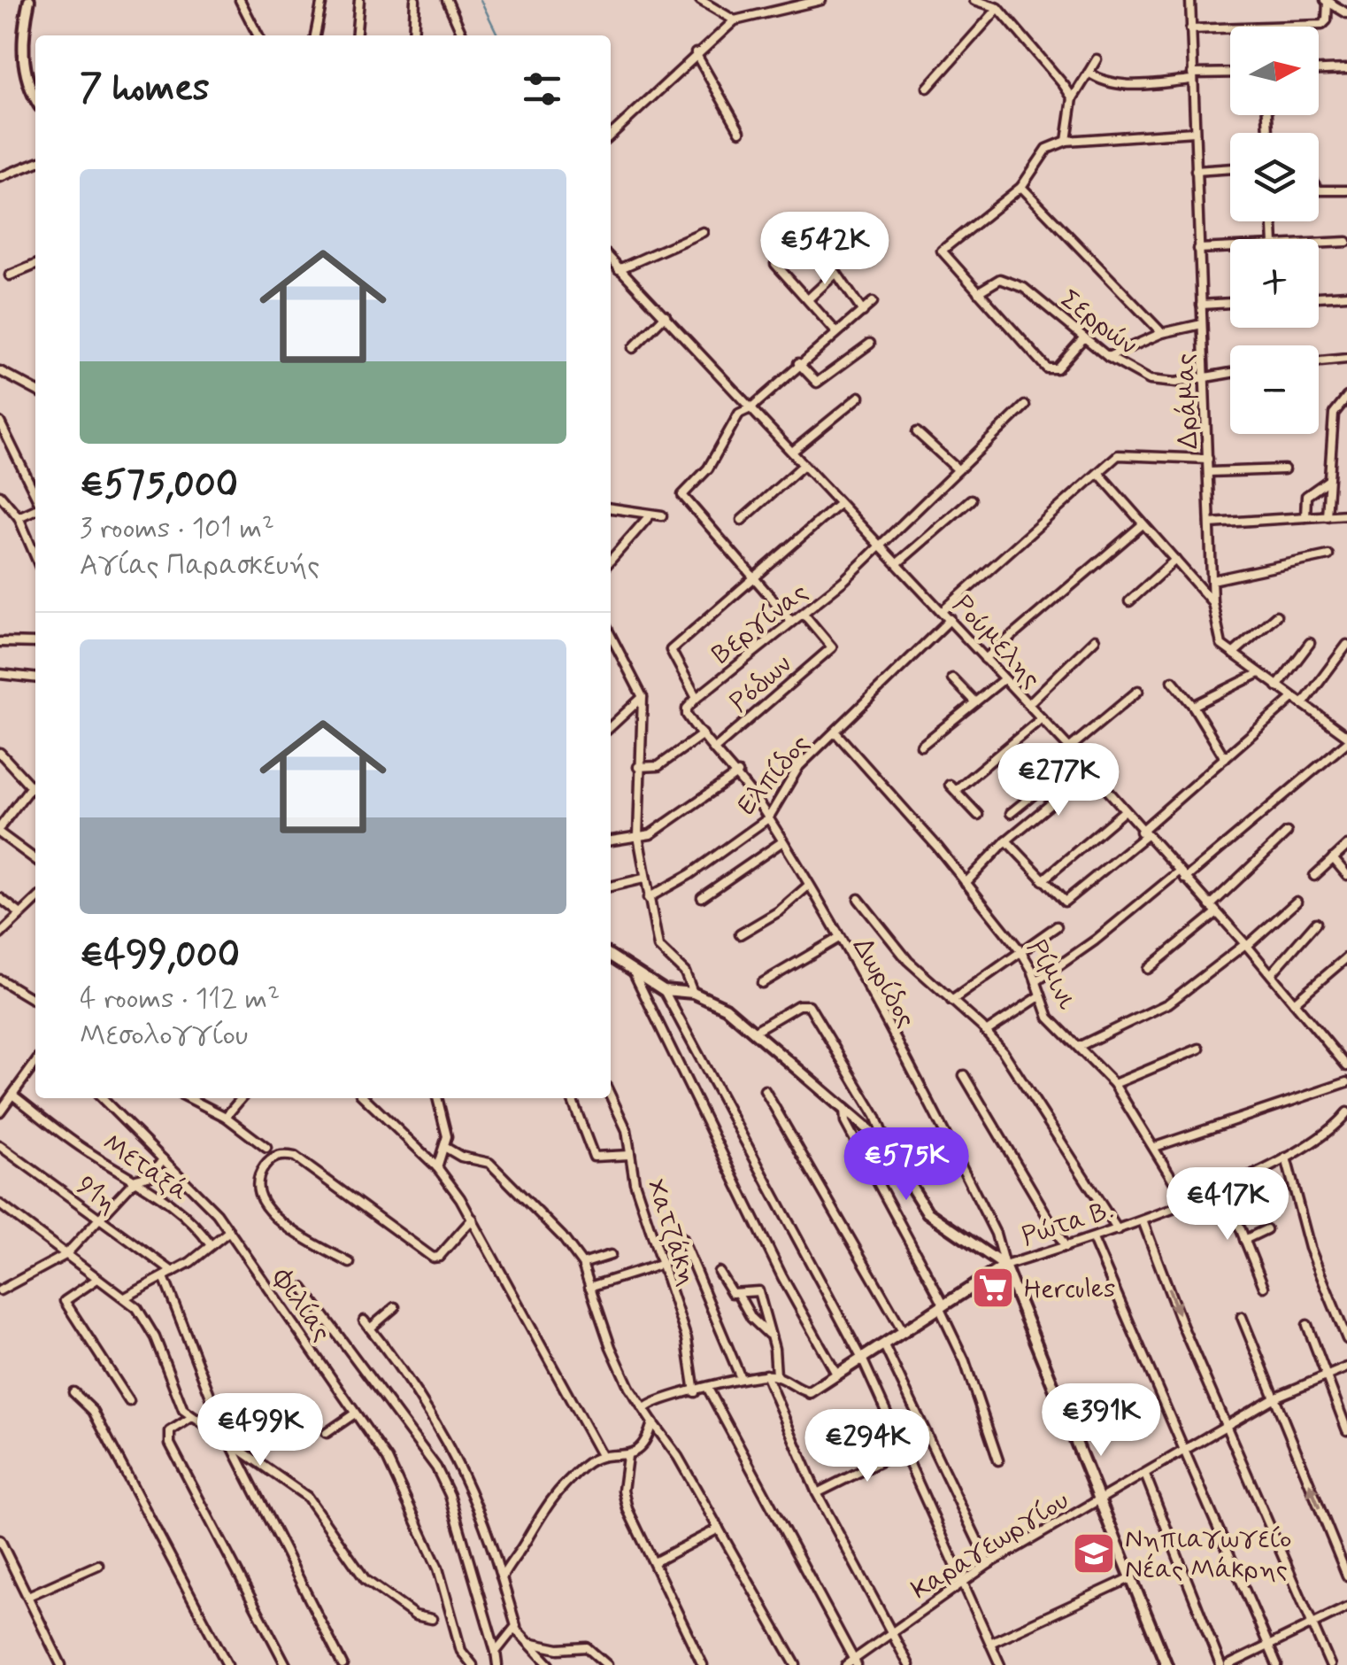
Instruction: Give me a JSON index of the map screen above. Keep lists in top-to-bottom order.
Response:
{
  "streets": {
    "street": [
      "Σερρών",
      "Δράμας",
      "Βεργίνας",
      "Ρούμελης",
      "Ρόδων",
      "Ελπίδος",
      "Ρίμινι",
      "Δωρίδος",
      "Μεταξά",
      "91η",
      "Ρώτα Β.",
      "Χατζάκη",
      "Φιλίας",
      "Καραγεωργίου"
    ]
  },
  "crossings": [
    ["Σερρών", "Δράμας"],
    ["Βεργίνας", "Ρούμελης"],
    ["Βεργίνας", "Ρόδων"],
    ["Βεργίνας", "Δωρίδος"],
    ["Ρούμελης", "Ελπίδος"],
    ["Ρόδων", "Δωρίδος"],
    ["Ελπίδος", "Ρίμινι"],
    ["Ελπίδος", "Δωρίδος"],
    ["Ρίμινι", "Ρώτα Β."],
    ["Δωρίδος", "Ρώτα Β."]
  ],
  "places": {
    "supermarket": ["Hercules"],
    "school or university": ["Νηπιαγωγείο Νέας Μάκρης"]
  },
  "north": "right",
  "page": {
    "map_buttons": ["+", "−"],
    "heading": "7 homes",
    "list": [
      {
        "name": "€575,000",
        "note": "3 rooms · 101 m² · Αγίας Παρασκευής"
      },
      {
        "name": "€499,000",
        "note": "4 rooms · 112 m² · Μεσολογγίου"
      }
    ],
    "price": [
      "€542K",
      "€277K",
      "€575K",
      "€417K",
      "€391K",
      "€499K",
      "€294K"
    ]
  }
}
